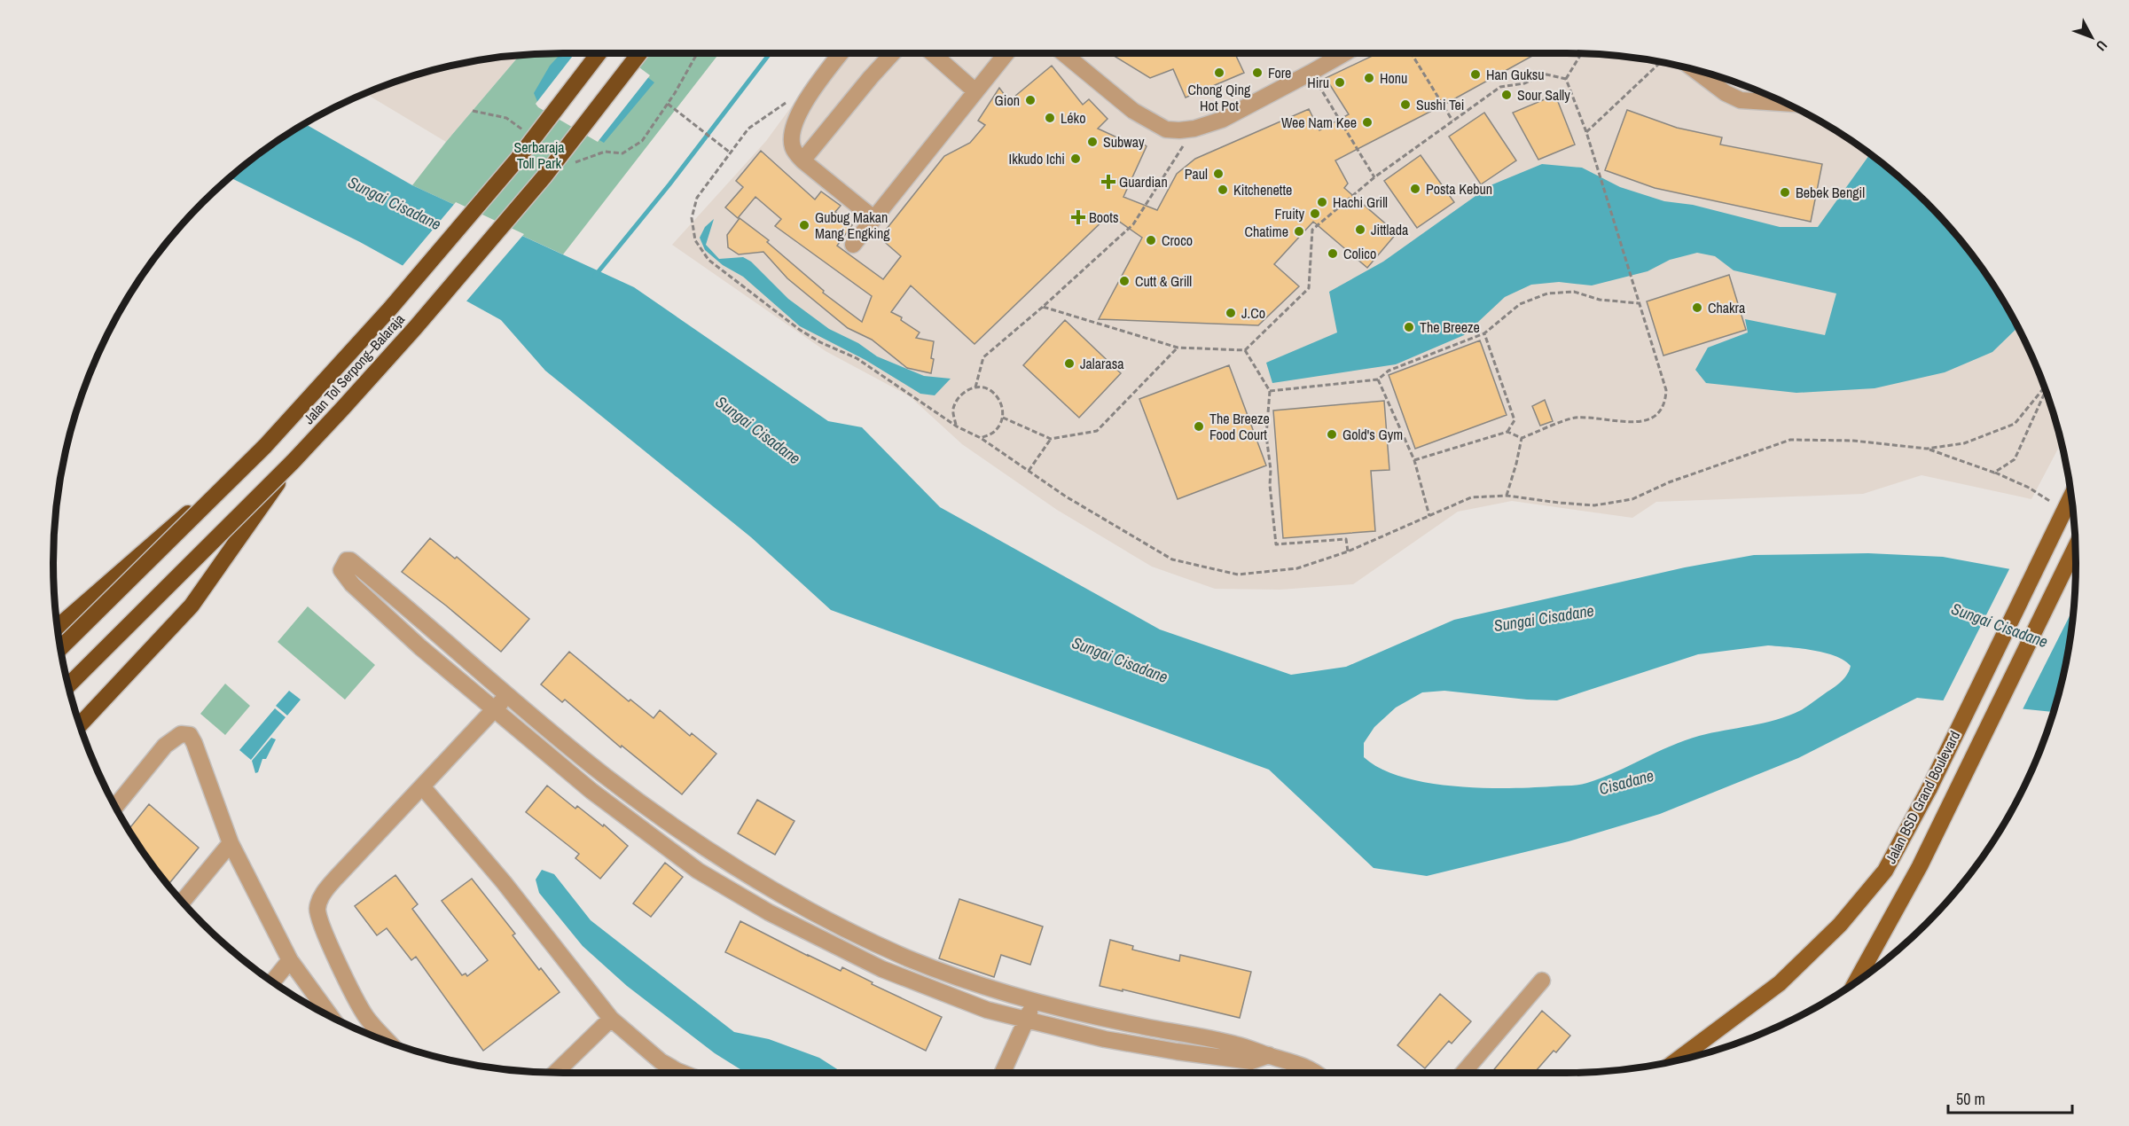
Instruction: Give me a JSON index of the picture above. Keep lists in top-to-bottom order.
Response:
{
  "streets": {
    "highway": ["Jalan Tol Serpong–Balaraja"],
    "main road": ["Jalan BSD Grand Boulevard"]
  },
  "water": ["Sungai Cisadane", "Cisadane"],
  "parks": ["Serbaraja Toll Park"],
  "places": {
    "other": [
      "Chong Qing Hot Pot",
      "Fore",
      "Han Guksu",
      "Honu",
      "Hiru",
      "Sour Sally",
      "Gion",
      "Sushi Tei",
      "Léko",
      "Wee Nam Kee",
      "Subway",
      "Ikkudo Ichi",
      "Paul",
      "Posta Kebun",
      "Kitchenette",
      "Bebek Bengil",
      "Hachi Grill",
      "Fruity",
      "Gubug Makan Mang Engking",
      "Jittlada",
      "Chatime",
      "Croco",
      "Colico",
      "Cutt & Grill",
      "Chakra",
      "J.Co",
      "The Breeze",
      "Jalarasa",
      "The Breeze Food Court",
      "Gold's Gym"
    ],
    "health": ["Guardian", "Boots"]
  },
  "scale_bar": "50 m",
  "north": "bottom right"
}
